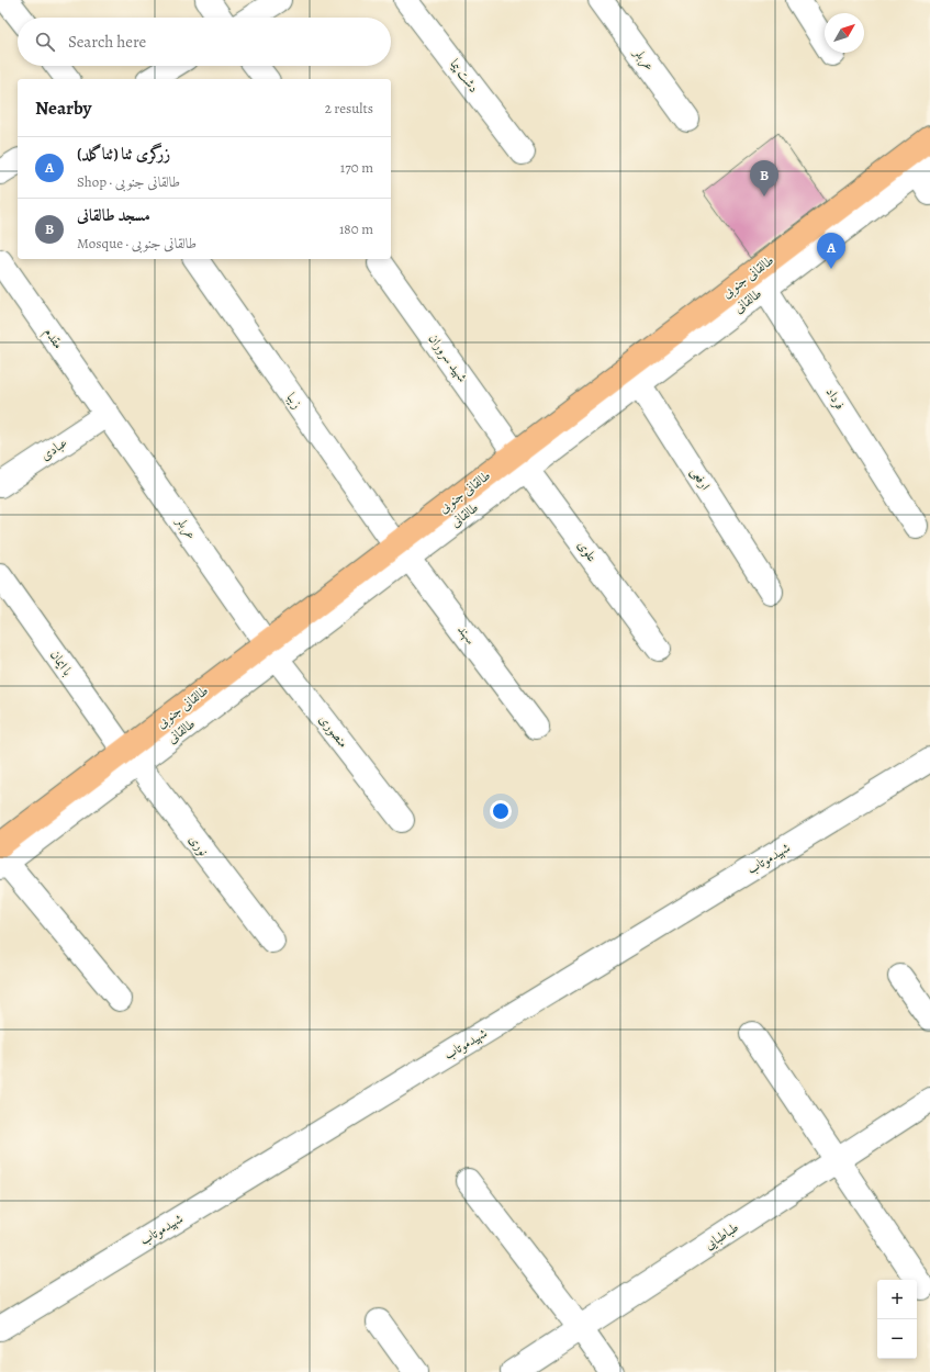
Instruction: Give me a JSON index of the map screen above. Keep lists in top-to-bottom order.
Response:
{
  "streets": {
    "main road": ["طالقانی جنوبی"],
    "street": [
      "عربلر",
      "دشت پیما",
      "مقدم",
      "شهید سروران",
      "فرداد",
      "زیبا",
      "عبادی",
      "ارفعی",
      "علوی",
      "سهند",
      "با ایمان",
      "منصوری",
      "نوری",
      "شهیدموتاب",
      "طباطبایی"
    ]
  },
  "crossings": [
    ["عربلر", "طالقانی جنوبی"],
    ["عربلر", "مقدم"],
    ["عربلر", "عبادی"],
    ["عربلر", "منصوری"],
    ["طالقانی جنوبی", "شهید سروران"],
    ["طالقانی جنوبی", "فرداد"],
    ["طالقانی جنوبی", "زیبا"],
    ["طالقانی جنوبی", "ارفعی"],
    ["طالقانی جنوبی", "علوی"],
    ["طالقانی جنوبی", "سهند"],
    ["طالقانی جنوبی", "با ایمان"],
    ["طالقانی جنوبی", "منصوری"],
    ["طالقانی جنوبی", "نوری"],
    ["مقدم", "عبادی"],
    ["شهید سروران", "علوی"],
    ["زیبا", "سهند"],
    ["با ایمان", "نوری"]
  ],
  "north": "top right",
  "page": {
    "search": "Search here",
    "heading": ["Nearby", "2 results"],
    "list": [
      {
        "mark": "A",
        "name": "زرگری ثنا (ثناگلد)",
        "note": "Shop · طالقانی جنوبی",
        "value": "170 m"
      },
      {
        "mark": "B",
        "name": "مسجد طالقانی",
        "note": "Mosque · طالقانی جنوبی",
        "value": "180 m"
      }
    ],
    "pins": ["B", "A"],
    "map_buttons": ["+", "−"]
  }
}
